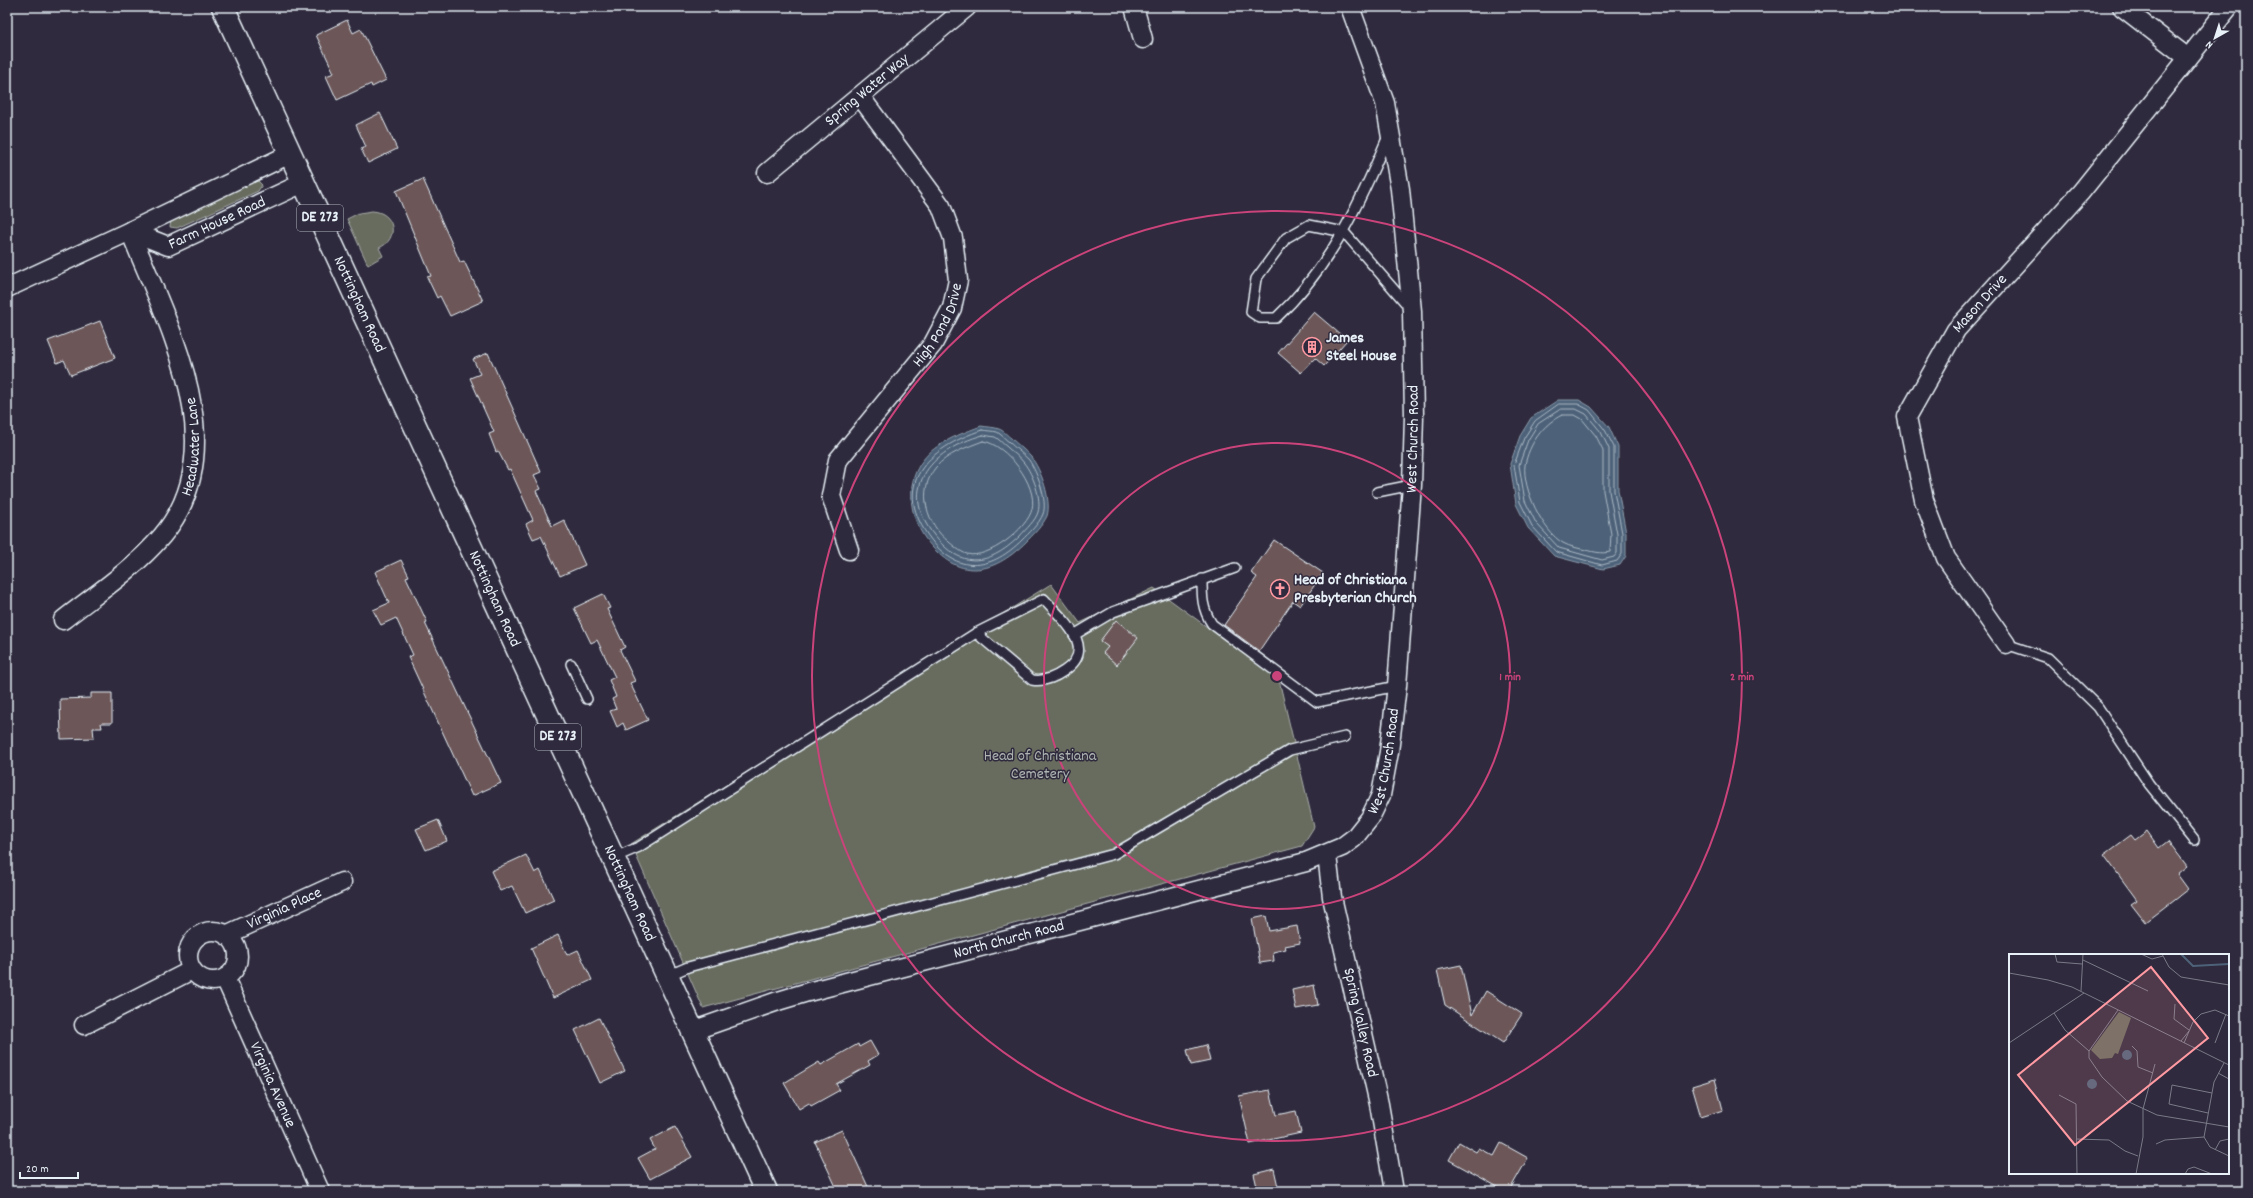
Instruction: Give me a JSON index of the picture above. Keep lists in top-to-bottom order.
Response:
{
  "streets": {
    "main road": ["DE 273", "Nottingham Road"],
    "street": [
      "Spring Water Way",
      "Farm House Road",
      "Mason Drive",
      "High Pond Drive",
      "West Church Road",
      "Headwater Lane",
      "Virginia Place",
      "North Church Road",
      "Spring Valley Road",
      "Virginia Avenue"
    ]
  },
  "crossings": [
    ["Spring Water Way", "High Pond Drive"],
    ["Farm House Road", "Nottingham Road"],
    ["Farm House Road", "Headwater Lane"],
    ["Nottingham Road", "North Church Road"],
    ["West Church Road", "North Church Road"],
    ["West Church Road", "Spring Valley Road"],
    ["Virginia Place", "Virginia Avenue"],
    ["North Church Road", "Spring Valley Road"]
  ],
  "parks": ["Head of Christiana Cemetery"],
  "places": {
    "building": ["James Steel House"],
    "church": ["Head of Christiana Presbyterian Church"]
  },
  "scale_bar": "20 m",
  "north": "bottom left",
  "rings": ["1 min", "2 min"]
}
